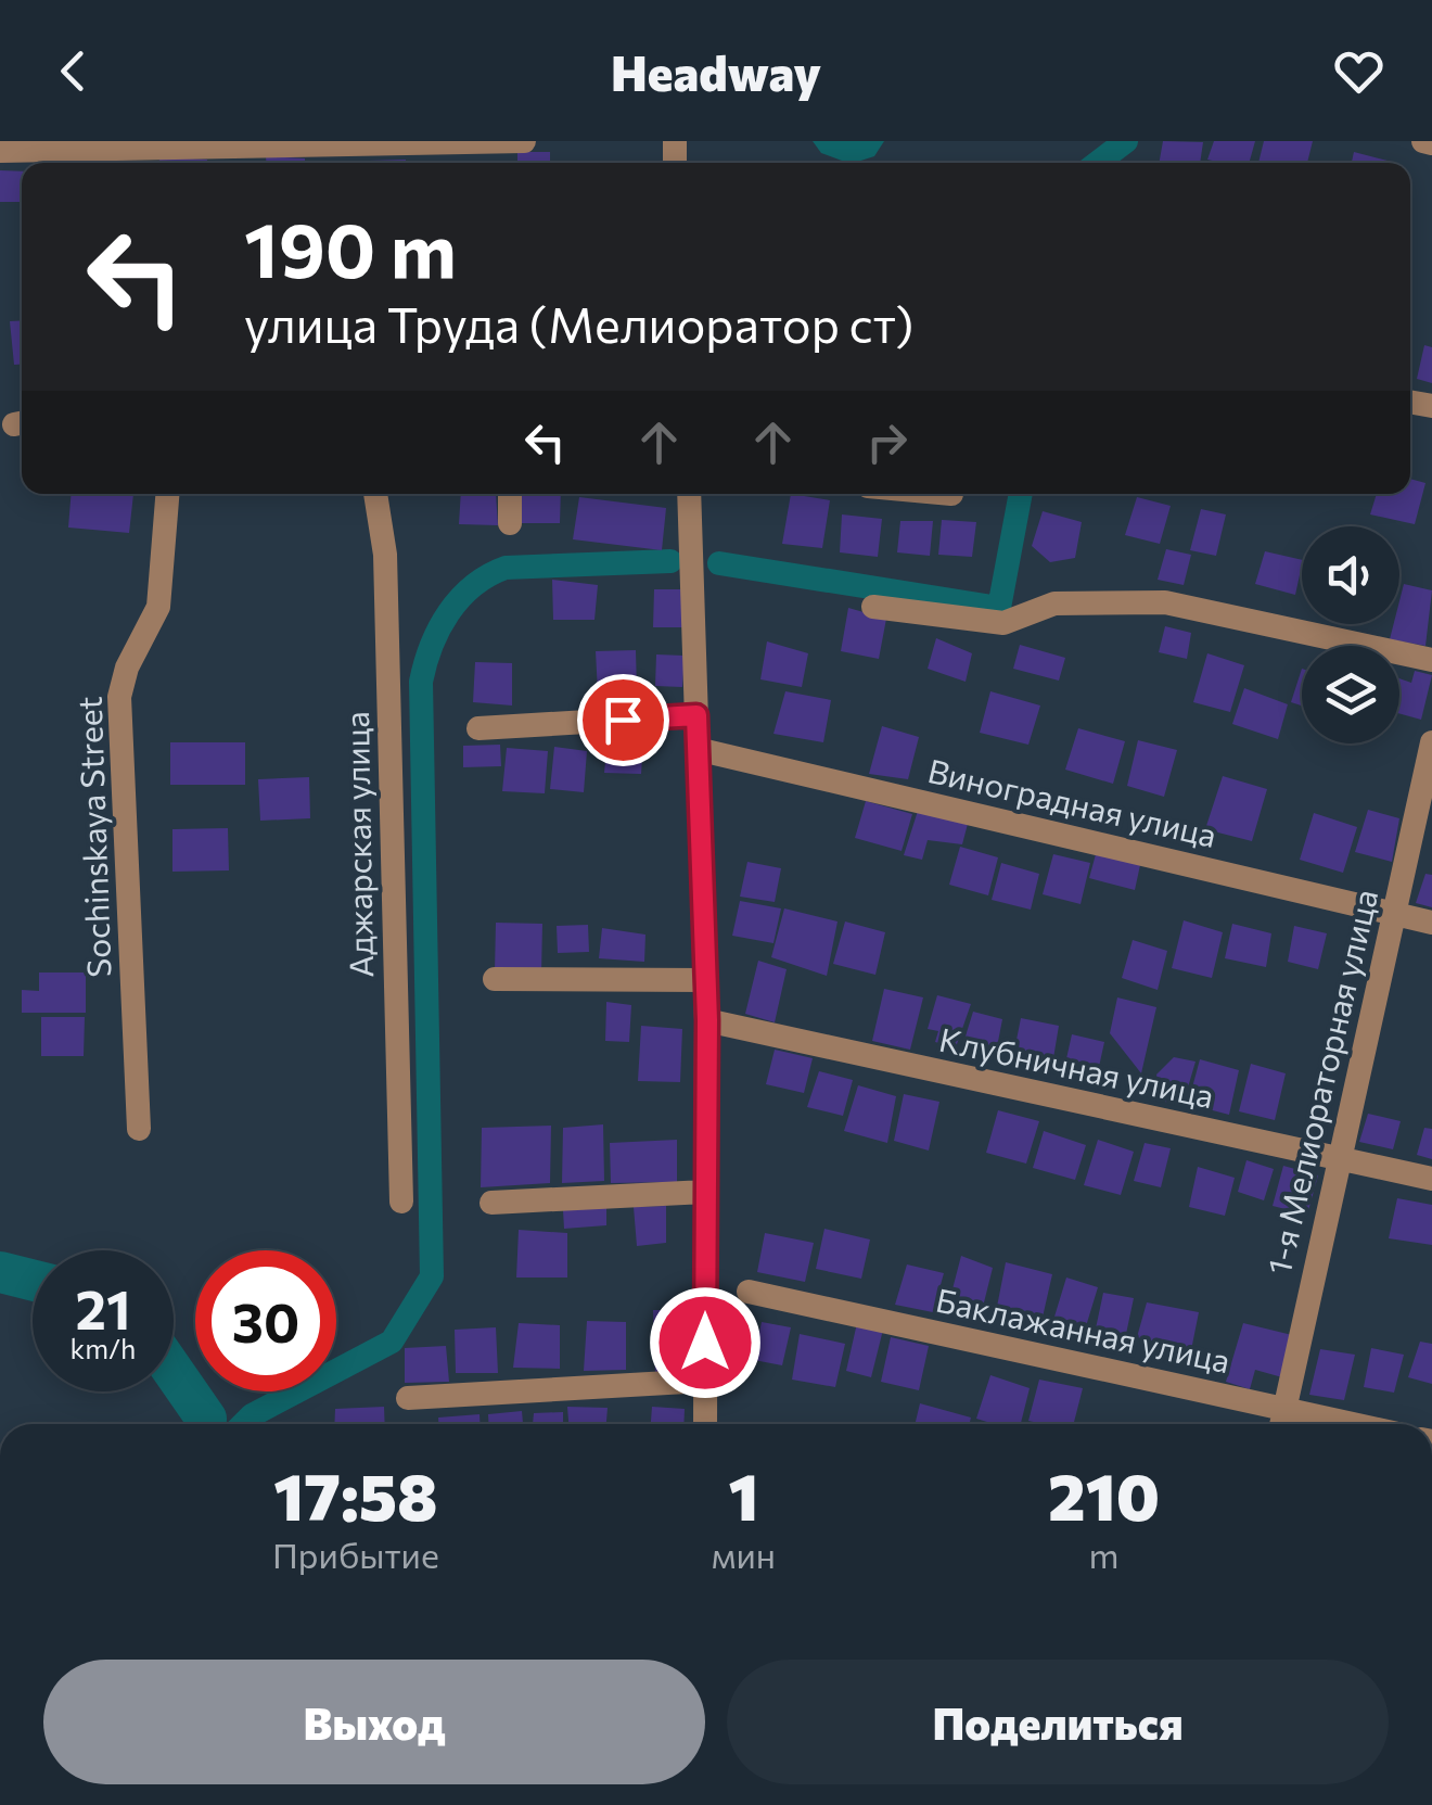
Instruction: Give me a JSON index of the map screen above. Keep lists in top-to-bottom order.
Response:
{
  "streets": {
    "street": [
      "Виноградная улица",
      "Sochinskaya Street",
      "Аджарская улица",
      "Клубничная улица",
      "1-я Мелиораторная улица",
      "Баклажанная улица"
    ]
  },
  "crossings": [
    ["Виноградная улица", "1-я Мелиораторная улица"],
    ["Клубничная улица", "1-я Мелиораторная улица"],
    ["1-я Мелиораторная улица", "Баклажанная улица"]
  ],
  "page": {
    "header": "Headway",
    "turn": ["190 m", "улица Труда (Мелиоратор ст)"],
    "speed": "21 km/h",
    "limit": "30",
    "eta": [
      "17:58",
      "Прибытие",
      "1",
      "мин",
      "210",
      "m"
    ],
    "buttons": ["Выход", "Поделиться"]
  }
}
